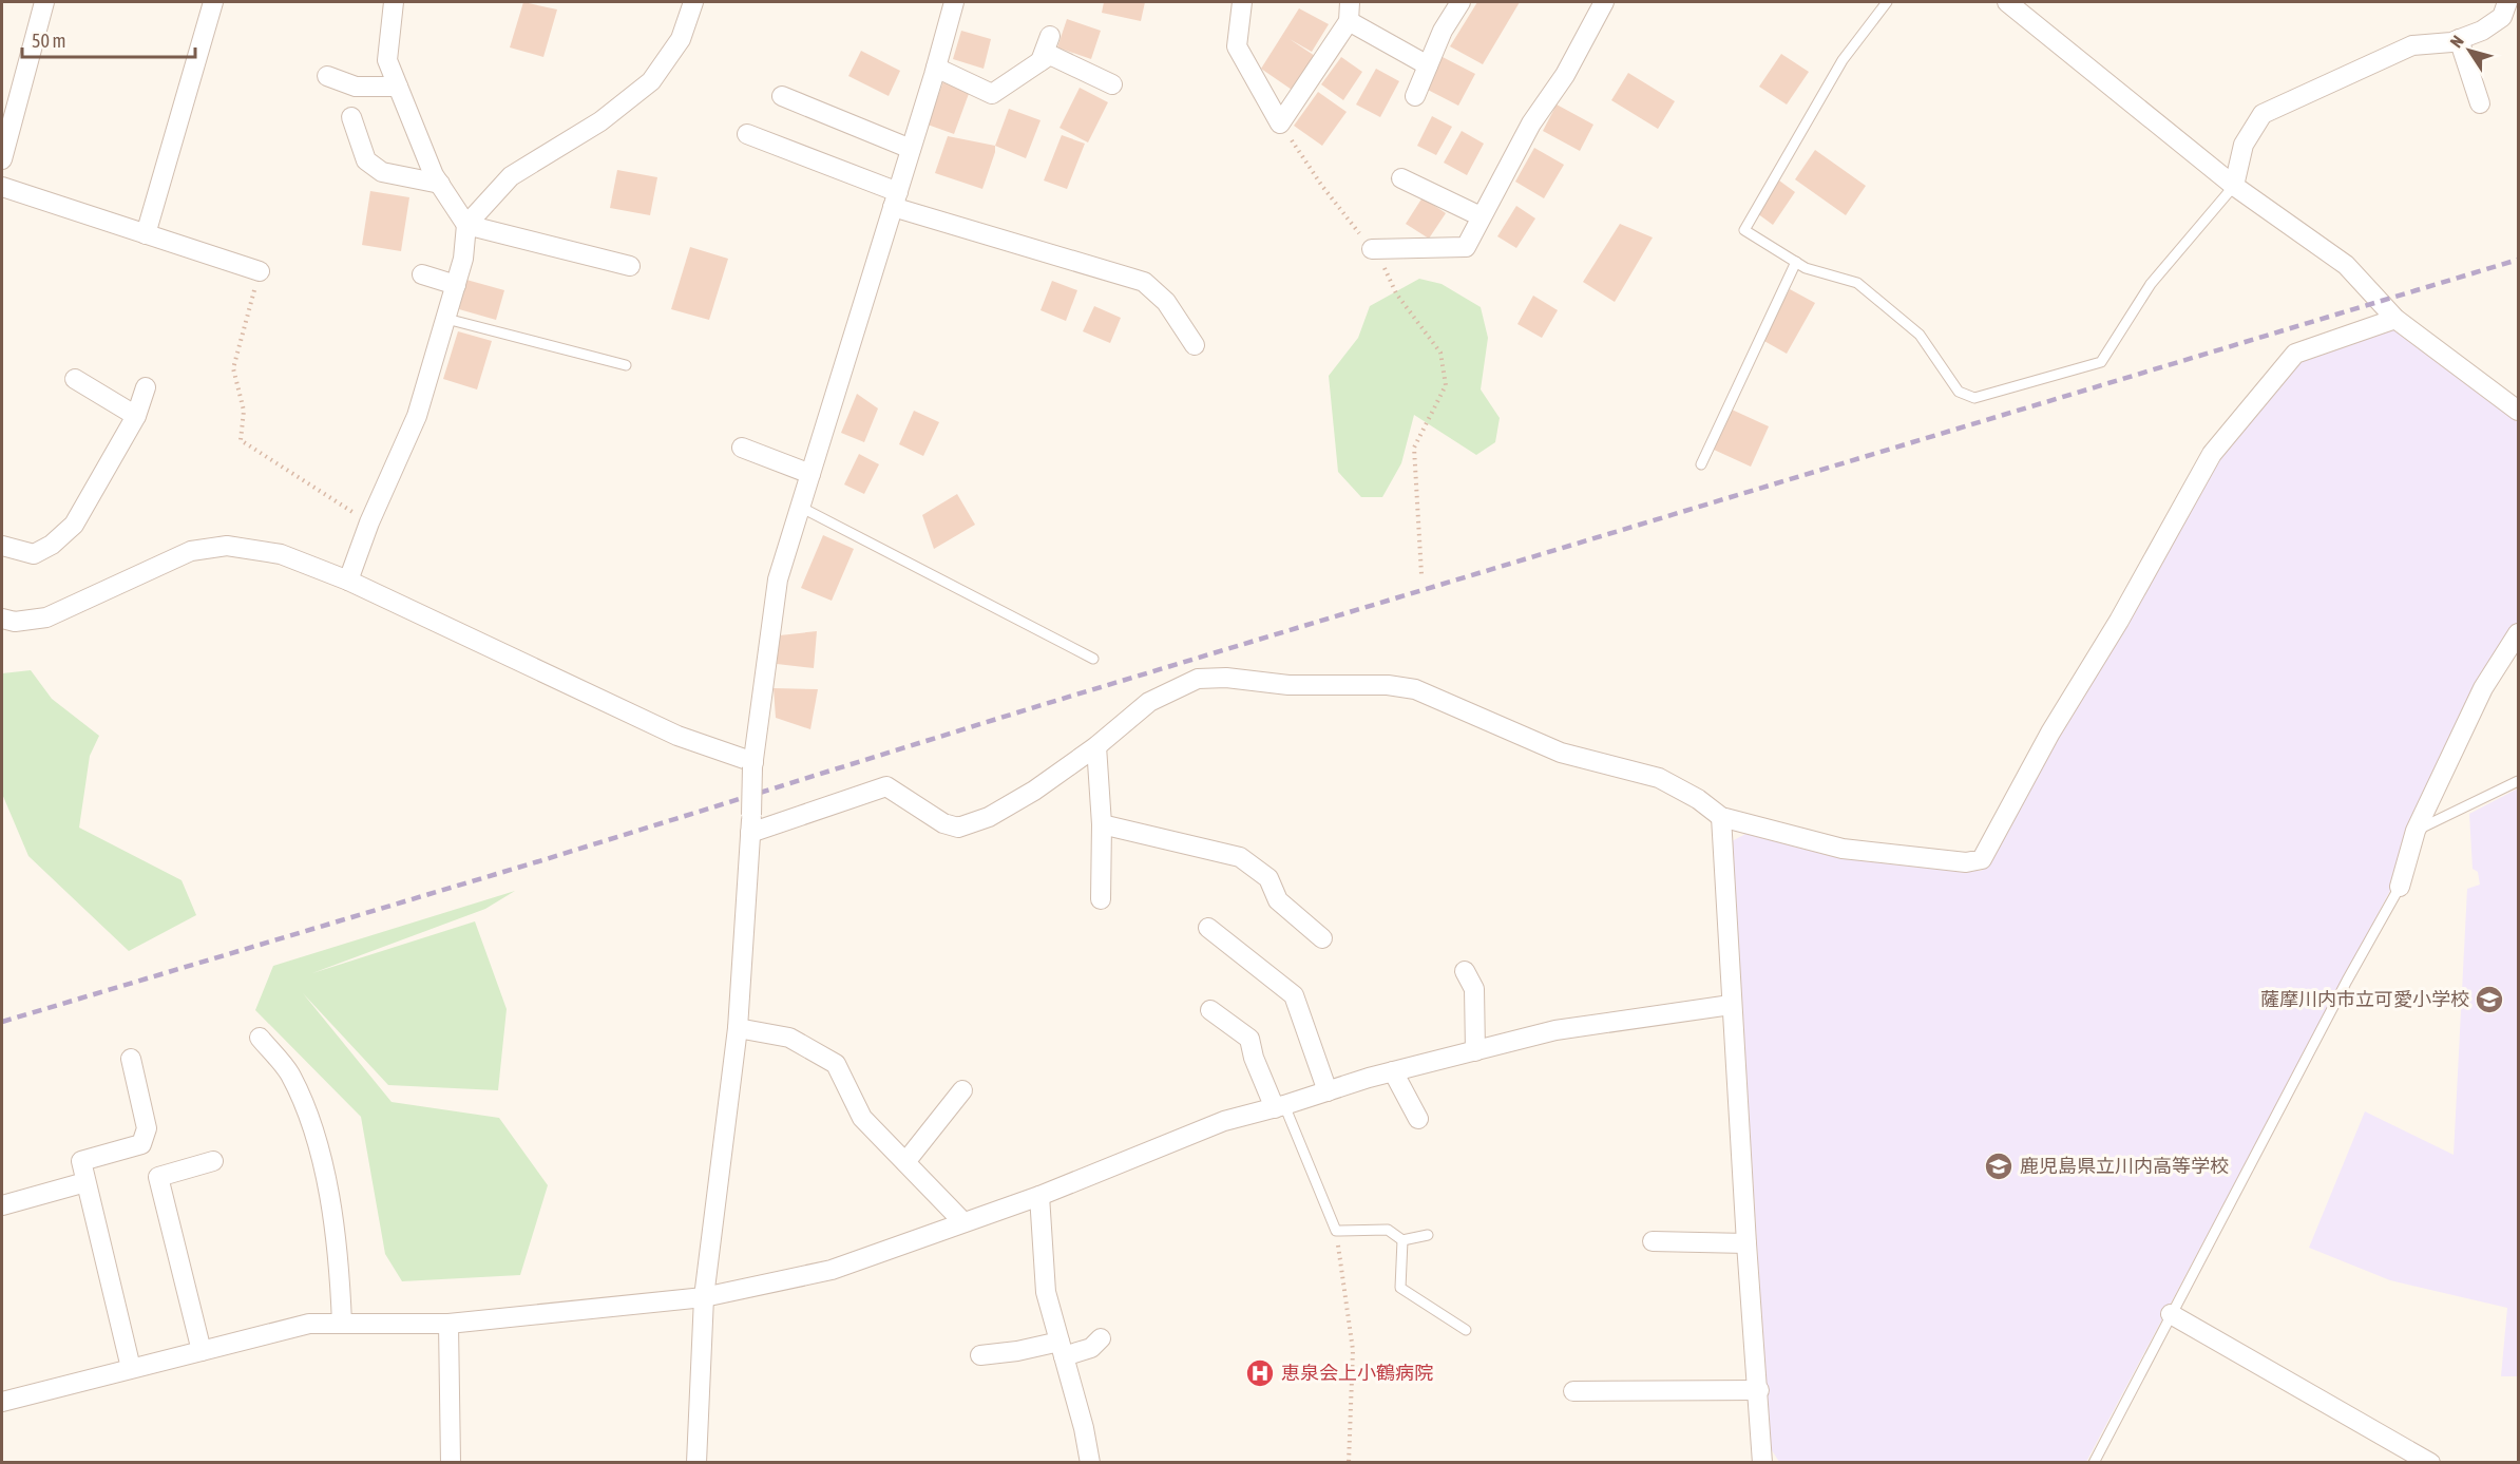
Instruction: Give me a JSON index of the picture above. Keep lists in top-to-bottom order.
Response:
{
  "places": {
    "school or university": ["薩摩川内市立可愛小学校", "鹿児島県立川内高等学校"],
    "hospital": ["恵泉会上小鶴病院"]
  },
  "scale_bar": "50 m",
  "north": "top left"
}
